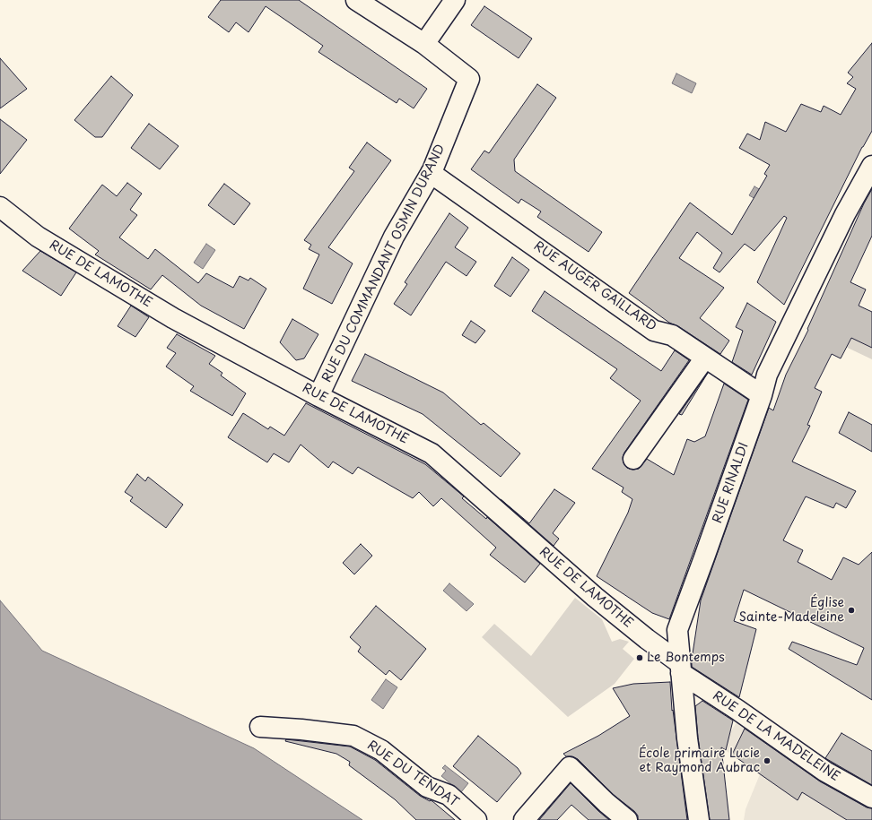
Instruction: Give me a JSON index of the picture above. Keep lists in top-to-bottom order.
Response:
{
  "streets": {
    "street": [
      "RUE DU COMMANDANT OSMIN DURAND",
      "RUE DE LAMOTHE",
      "RUE AUGER GAILLARD",
      "RUE RINALDI",
      "RUE DE LA MADELEINE",
      "RUE DU TENDAT"
    ]
  },
  "crossings": [
    ["RUE DU COMMANDANT OSMIN DURAND", "RUE DE LAMOTHE"],
    ["RUE DU COMMANDANT OSMIN DURAND", "RUE AUGER GAILLARD"],
    ["RUE DE LAMOTHE", "RUE RINALDI"],
    ["RUE DE LAMOTHE", "RUE DE LA MADELEINE"],
    ["RUE AUGER GAILLARD", "RUE RINALDI"],
    ["RUE RINALDI", "RUE DE LA MADELEINE"]
  ],
  "places": ["Église Sainte-Madeleine", "Le Bontemps", "École primaire Lucie et Raymond Aubrac"]
}
